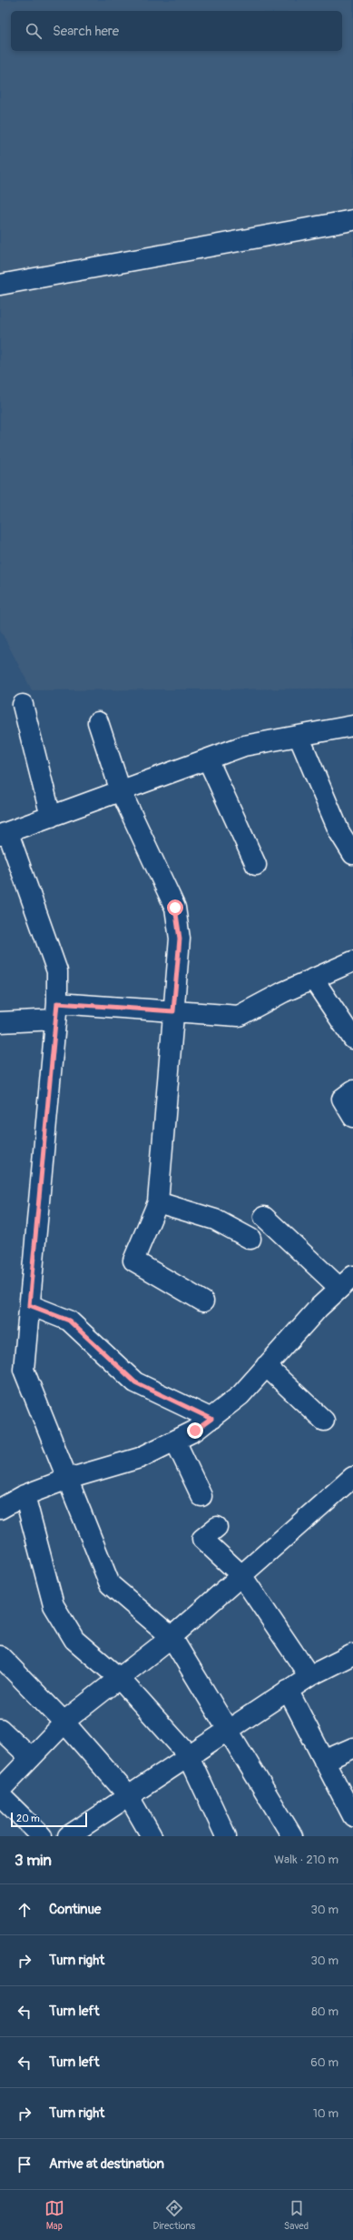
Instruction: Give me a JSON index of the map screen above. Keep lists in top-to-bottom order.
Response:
{
  "scale_bar": "20 m",
  "page": {
    "search": "Search here",
    "scale": "20 m",
    "heading": ["3 min", "Walk · 210 m"],
    "list": [
      ["Continue", "30 m"],
      ["Turn right", "30 m"],
      ["Turn left", "80 m"],
      ["Turn left", "60 m"],
      ["Turn right", "10 m"],
      "Arrive at destination"
    ],
    "nav": ["Map", "Directions", "Saved"]
  }
}
